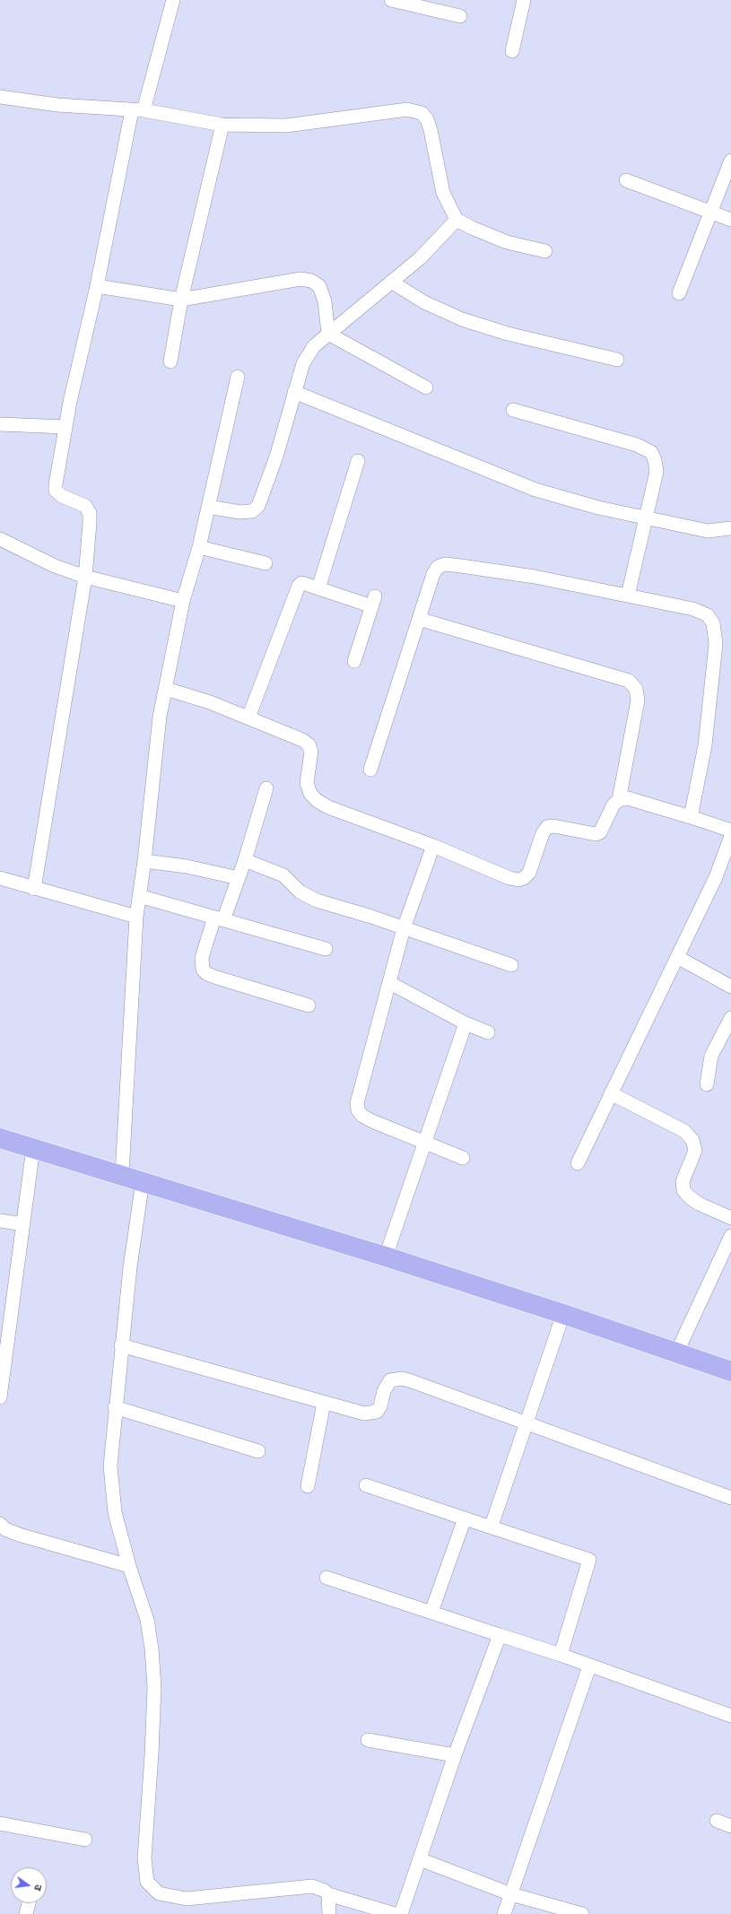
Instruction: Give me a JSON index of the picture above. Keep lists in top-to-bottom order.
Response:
{
  "north": "right"
}
